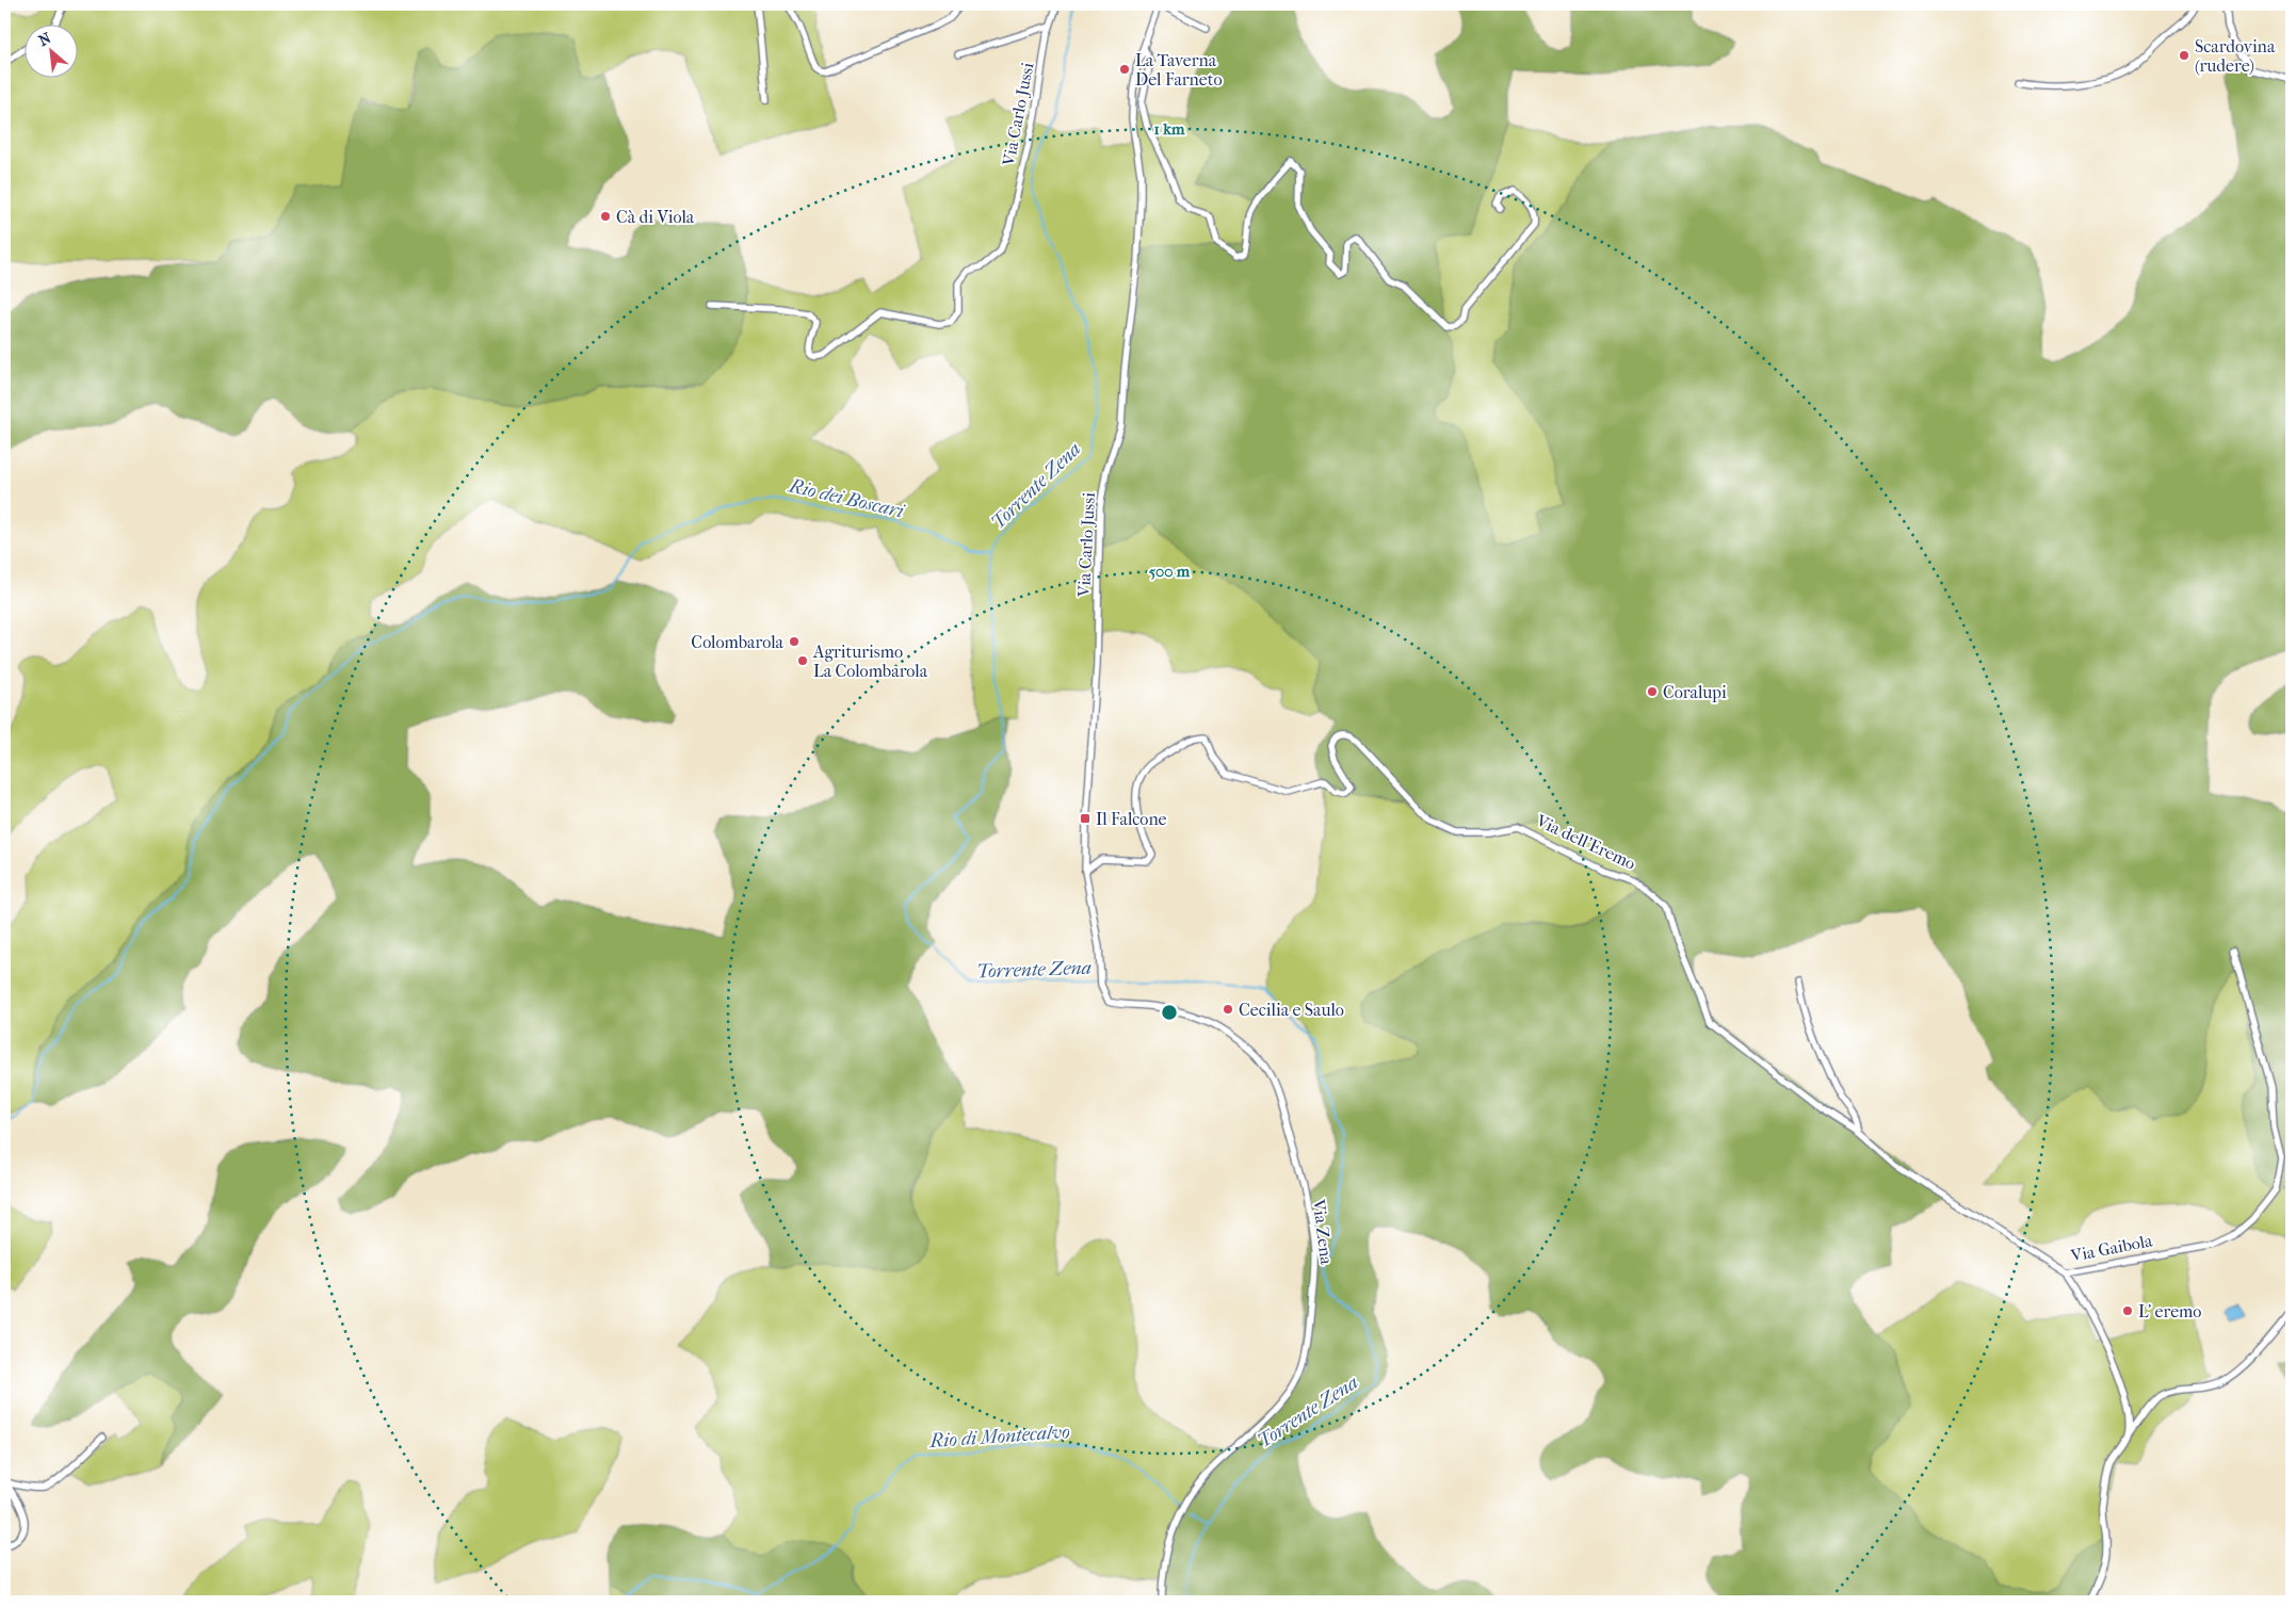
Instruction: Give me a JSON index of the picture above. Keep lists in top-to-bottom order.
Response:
{
  "streets": {
    "street": [
      "Via Carlo Jussi",
      "Via dell'Eremo",
      "Via Zena",
      "Via Gaibola"
    ]
  },
  "crossings": [
    ["Via Carlo Jussi", "Via dell'Eremo"],
    ["Via Carlo Jussi", "Via Zena"],
    ["Via dell'Eremo", "Via Gaibola"]
  ],
  "water": ["Torrente Zena", "Rio dei Boscari", "Rio di Montecalvo"],
  "places": {
    "other": [
      "Scardovina (rudere)",
      "La Taverna Del Farneto",
      "Cà di Viola",
      "Colombarola",
      "Agriturismo La Colombarola",
      "Coralupi",
      "Cecilia e Saulo",
      "L' eremo"
    ],
    "transit": ["Il Falcone"]
  },
  "north": "top left",
  "rings": ["1 km", "500 m"]
}
